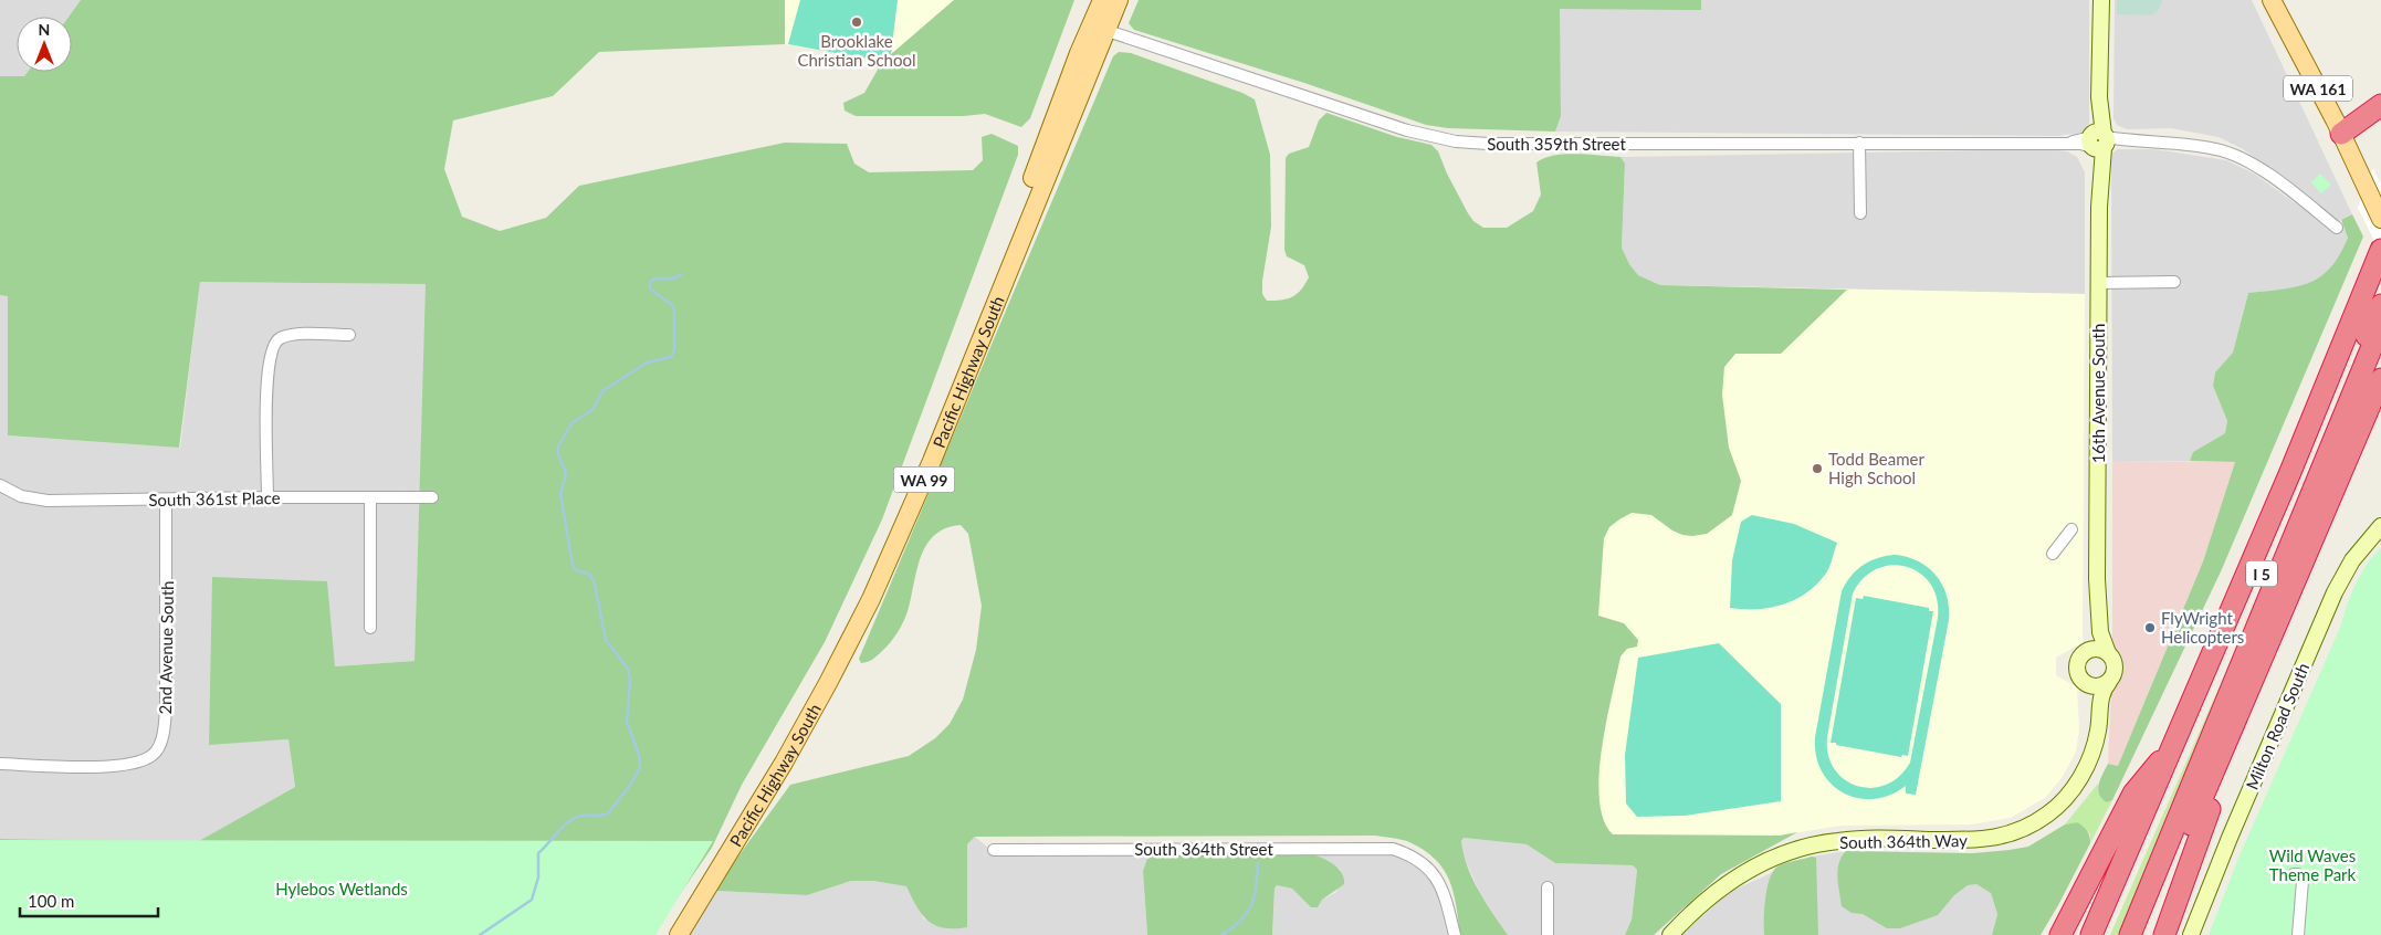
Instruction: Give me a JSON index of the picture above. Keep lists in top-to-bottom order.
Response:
{
  "streets": {
    "highway": ["I 5"],
    "main road": ["WA 161", "Pacific Highway South", "WA 99"],
    "street": [
      "South 359th Street",
      "16th Avenue South",
      "South 361st Place",
      "2nd Avenue South",
      "Milton Road South",
      "South 364th Way",
      "South 364th Street"
    ]
  },
  "crossings": [
    ["South 359th Street", "Pacific Highway South"],
    ["South 359th Street", "16th Avenue South"],
    ["16th Avenue South", "South 364th Way"],
    ["South 361st Place", "2nd Avenue South"]
  ],
  "parks": ["Wild Waves Theme Park", "Hylebos Wetlands"],
  "places": ["Brooklake Christian School", "Todd Beamer High School", "FlyWright Helicopters"],
  "scale_bar": "100 m",
  "north": "top"
}
